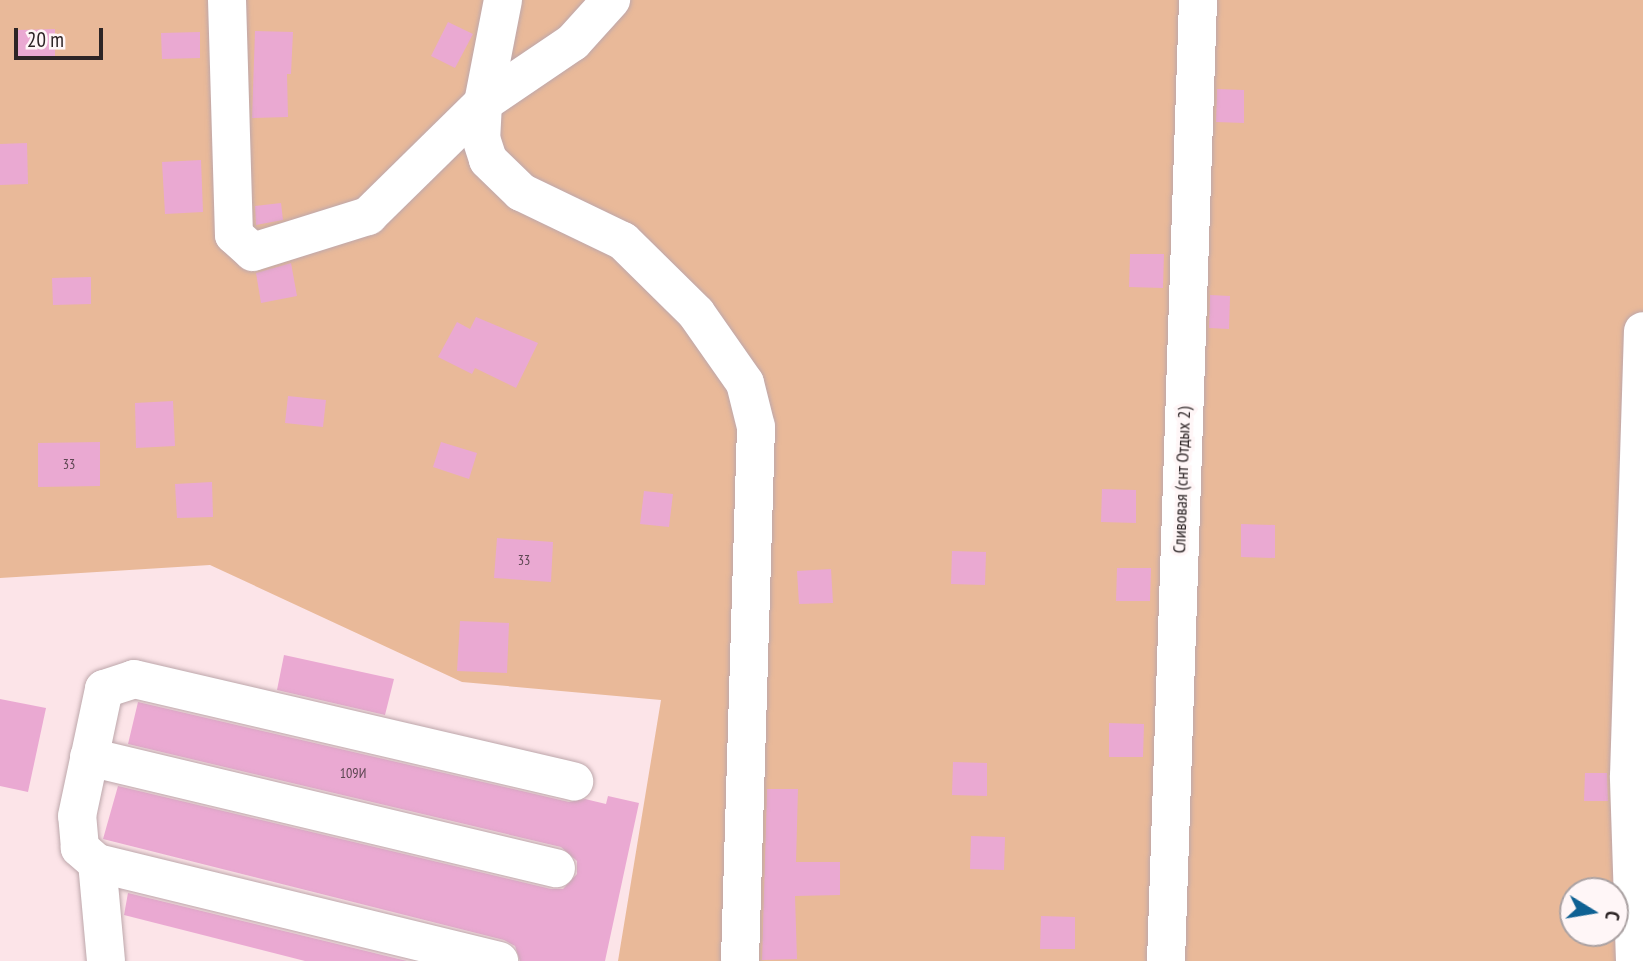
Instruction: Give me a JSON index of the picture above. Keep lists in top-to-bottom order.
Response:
{
  "streets": {
    "lane": ["Сливовая (снт Отдых 2)"]
  },
  "house_numbers": ["33", "33", "109И"],
  "scale_bar": "20 m",
  "north": "right"
}
